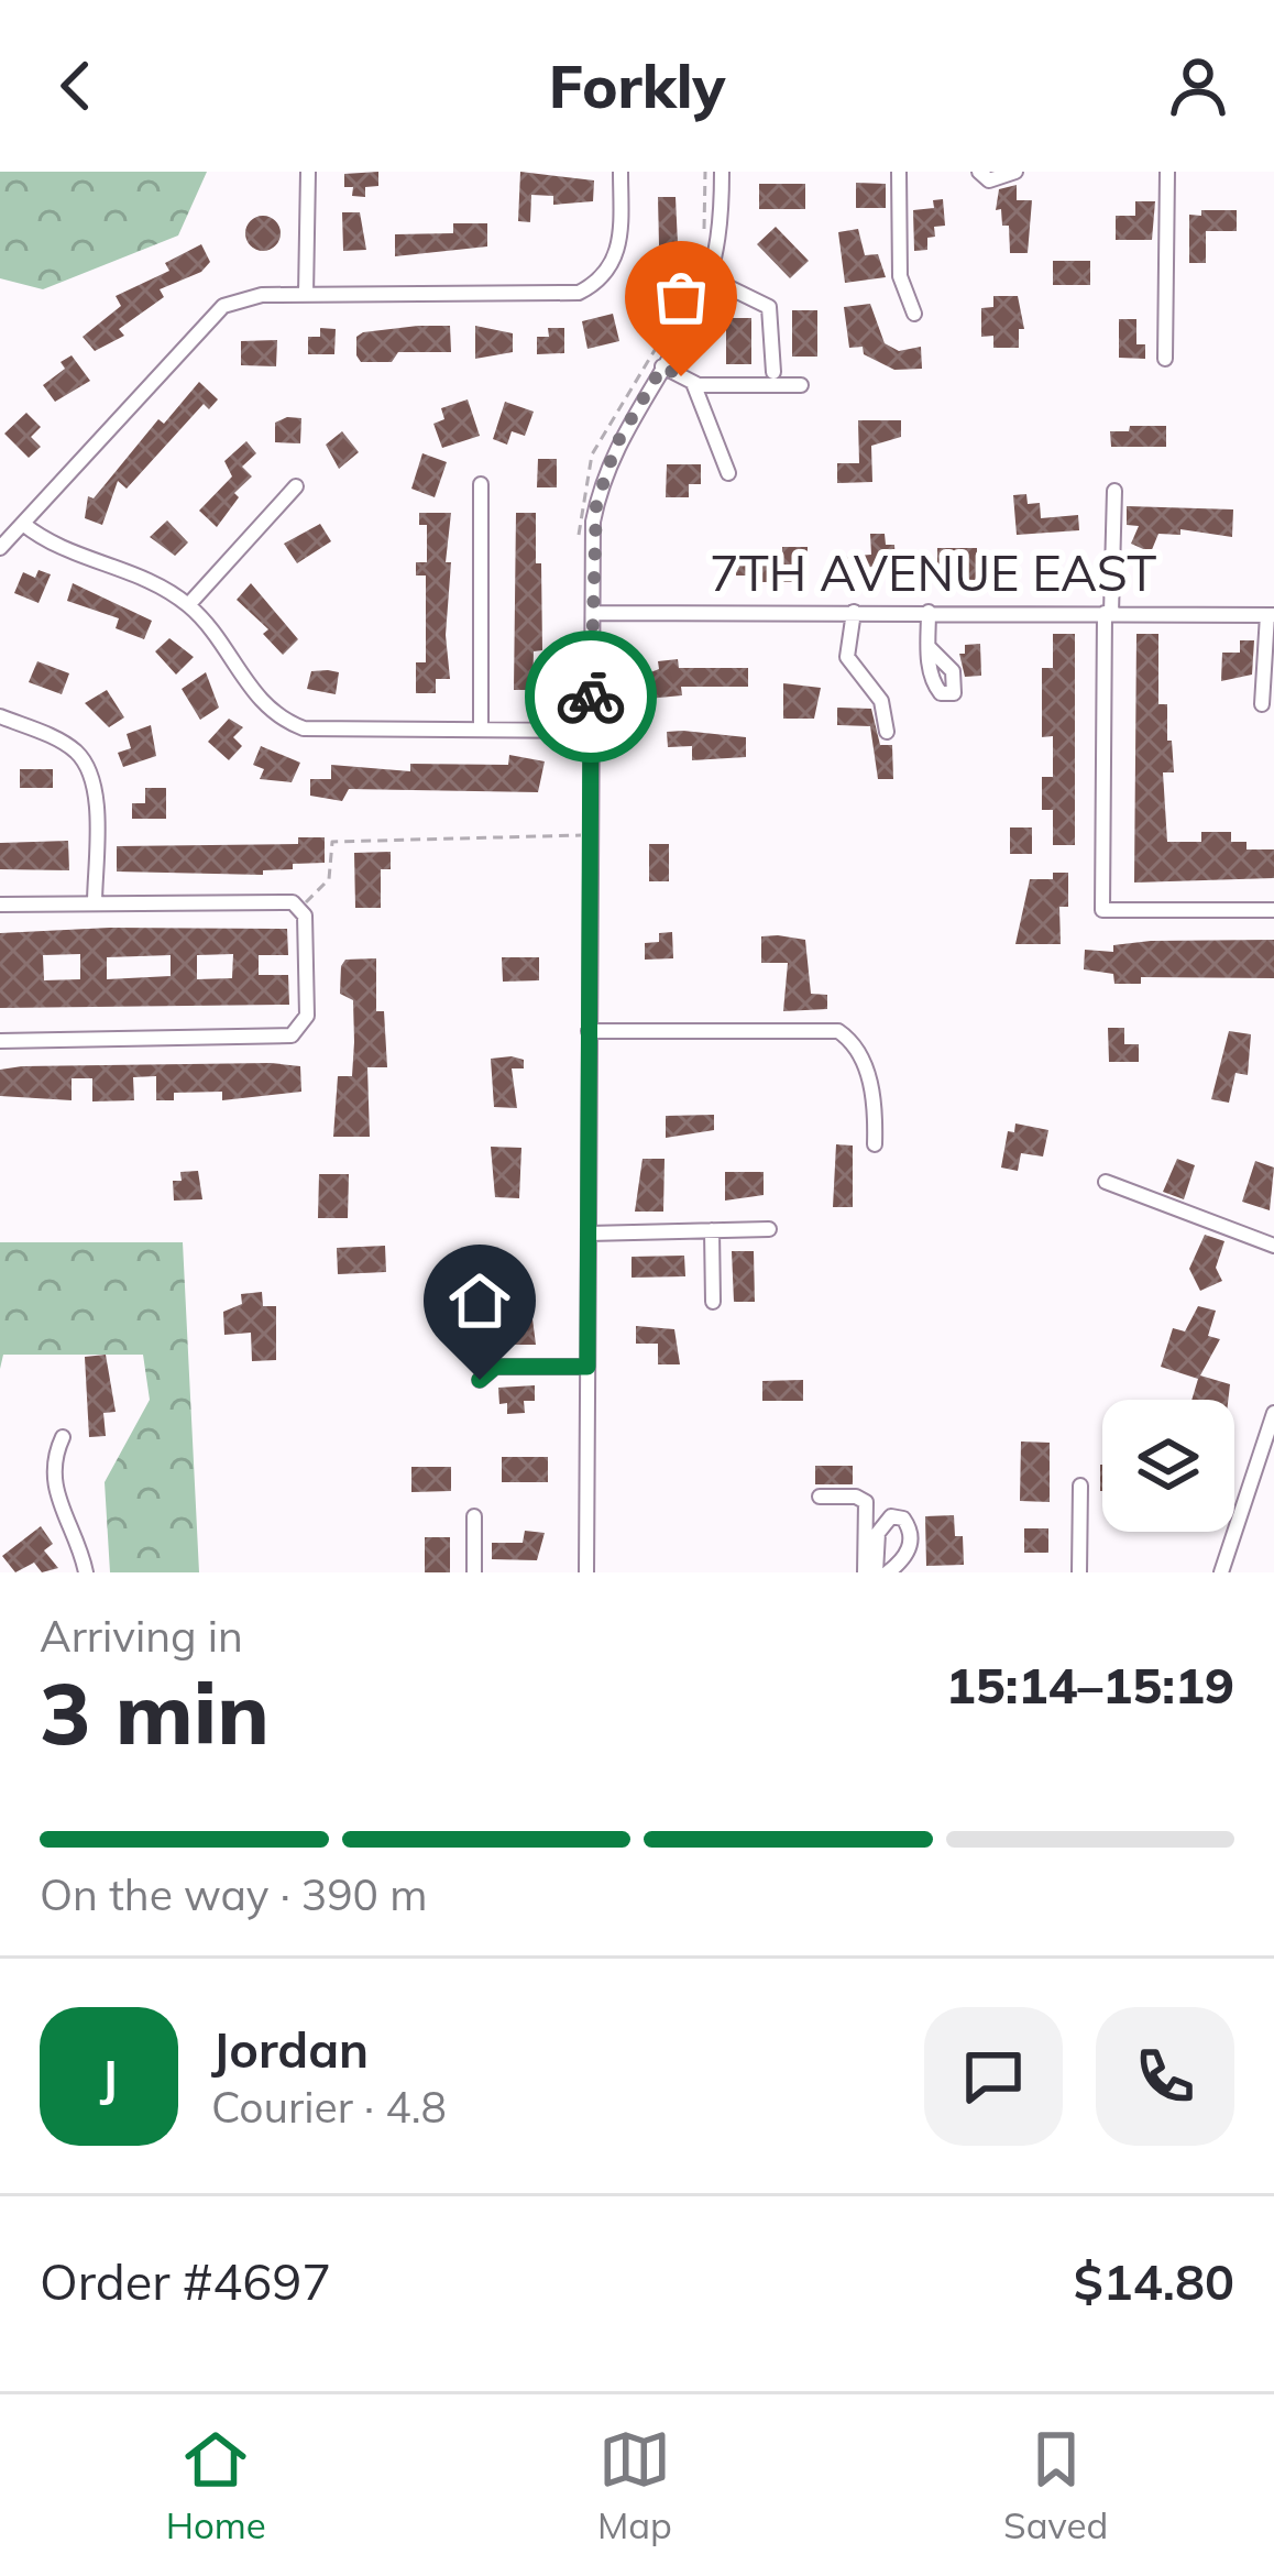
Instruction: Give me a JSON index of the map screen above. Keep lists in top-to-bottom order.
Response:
{
  "streets": {
    "street": ["7TH AVENUE EAST"]
  },
  "page": {
    "header": "Forkly",
    "heading": ["3 min", "Arriving in", "15:14–15:19"],
    "panel": [
      "Jordan",
      "Courier · 4.8",
      "Order #4697",
      "$14.80"
    ],
    "bar": "On the way · 390 m",
    "round": "J",
    "tabs": ["Home", "Map", "Saved"]
  }
}
